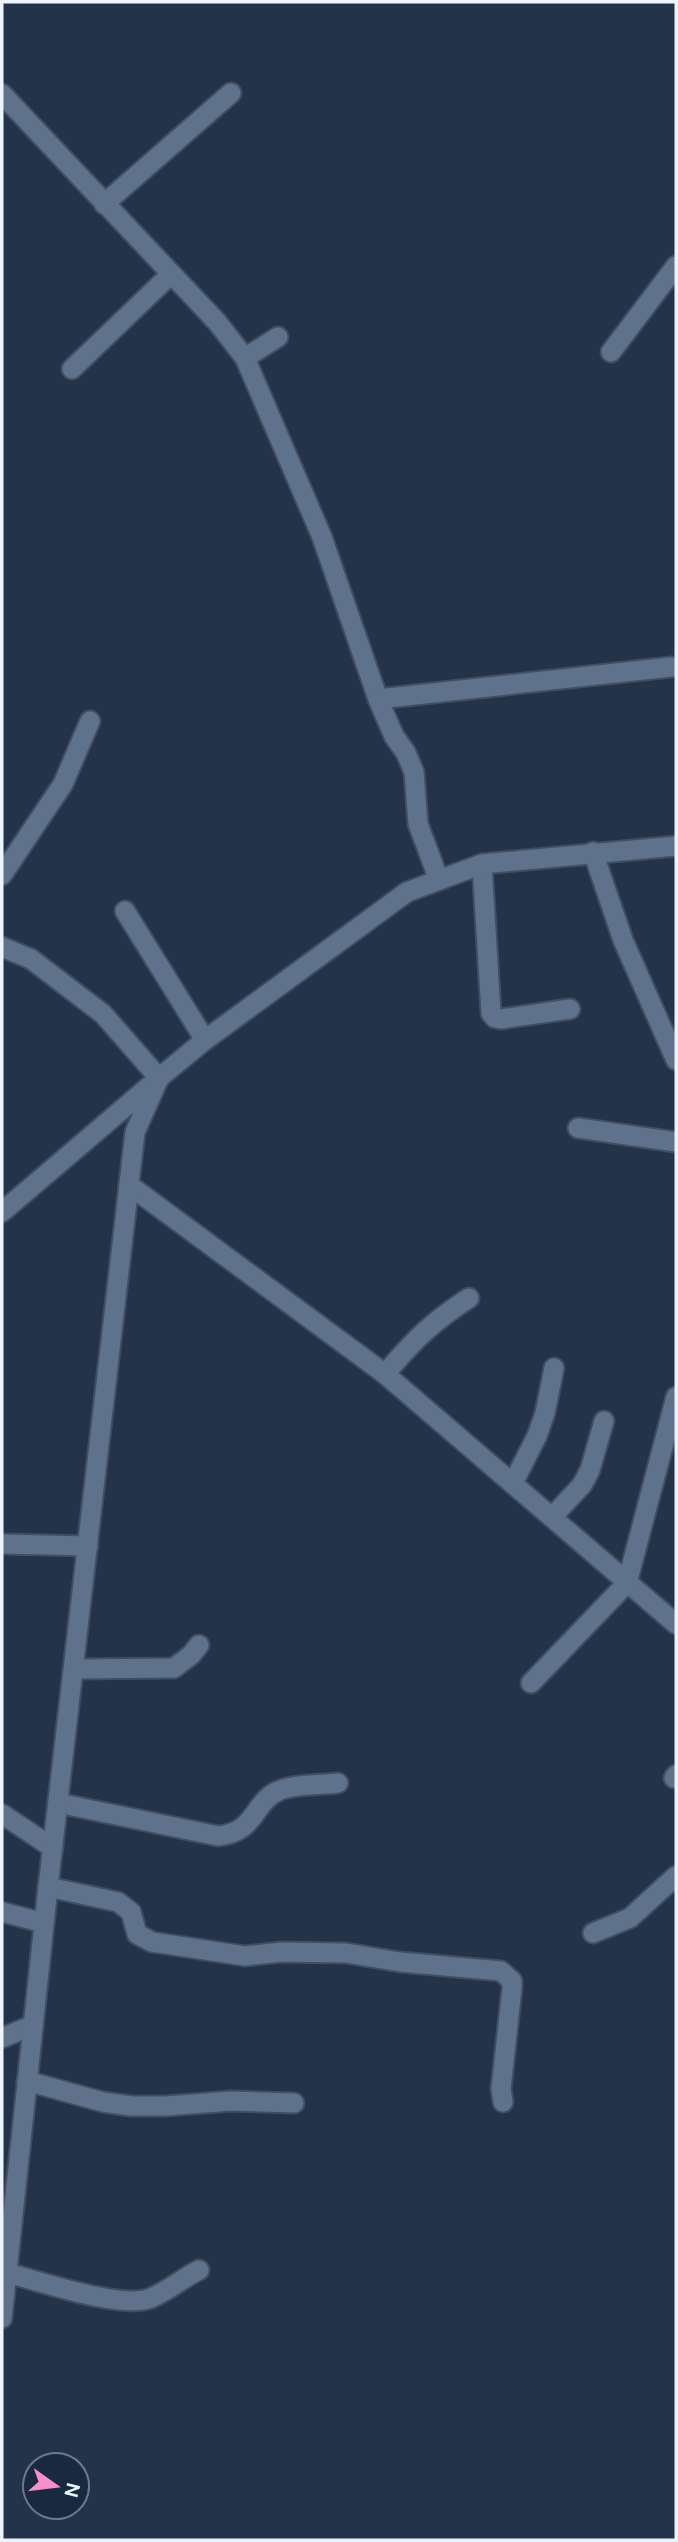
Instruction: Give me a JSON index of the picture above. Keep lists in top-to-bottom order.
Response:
{
  "north": "right"
}
